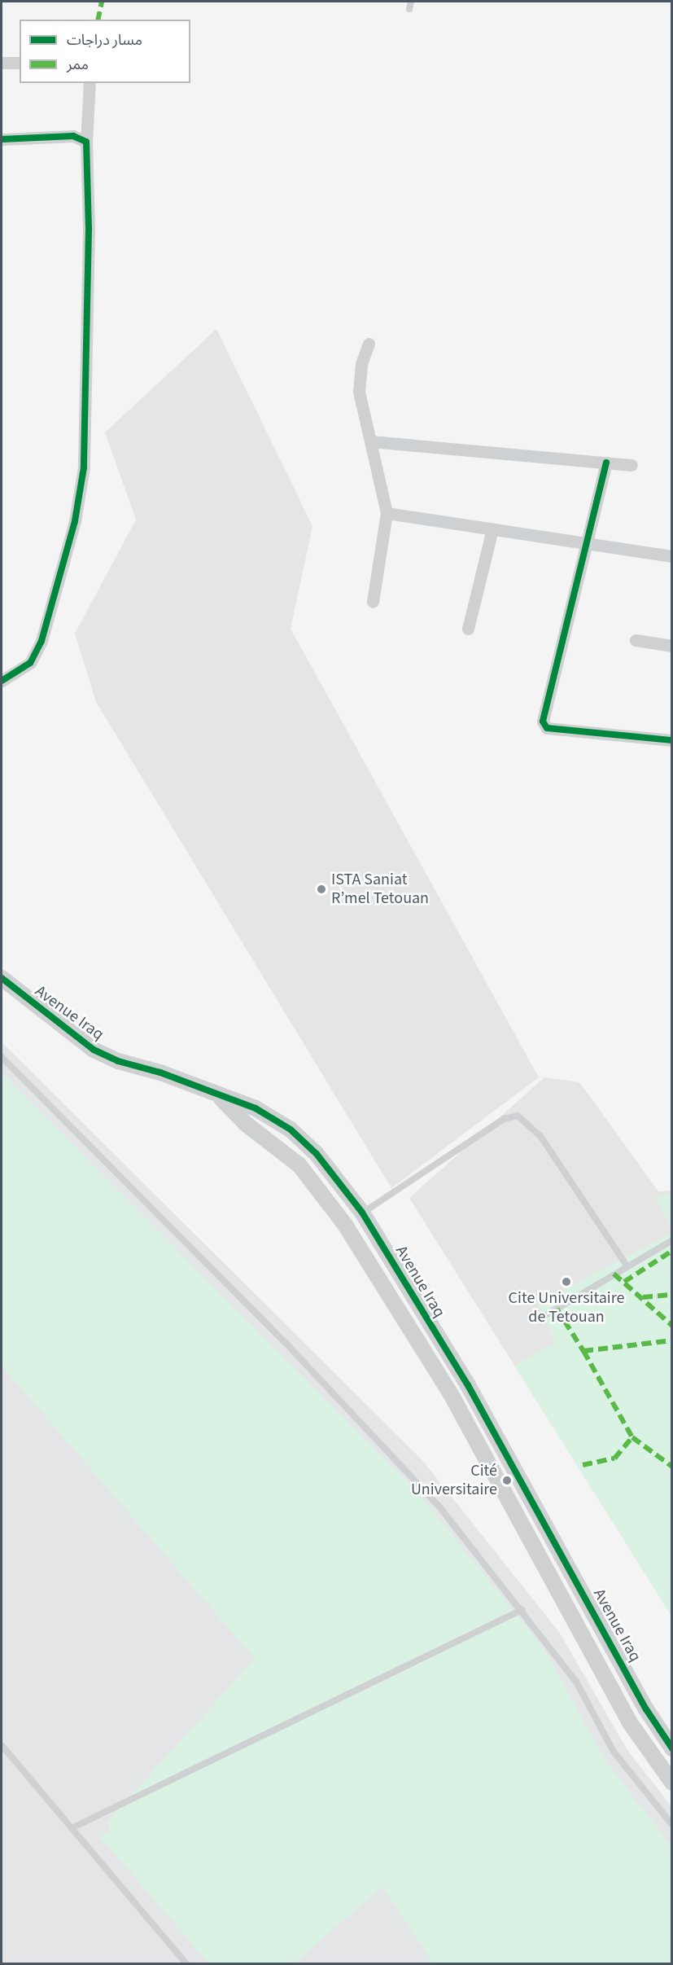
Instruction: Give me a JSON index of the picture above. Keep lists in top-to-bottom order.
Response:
{
  "streets": {
    "street": ["Avenue Iraq"]
  },
  "places": ["ISTA Saniat R’mel Tetouan", "Cite Universitaire de Tetouan", "Cité Universitaire"],
  "legend": ["مسار دراجات", "ممر"]
}
